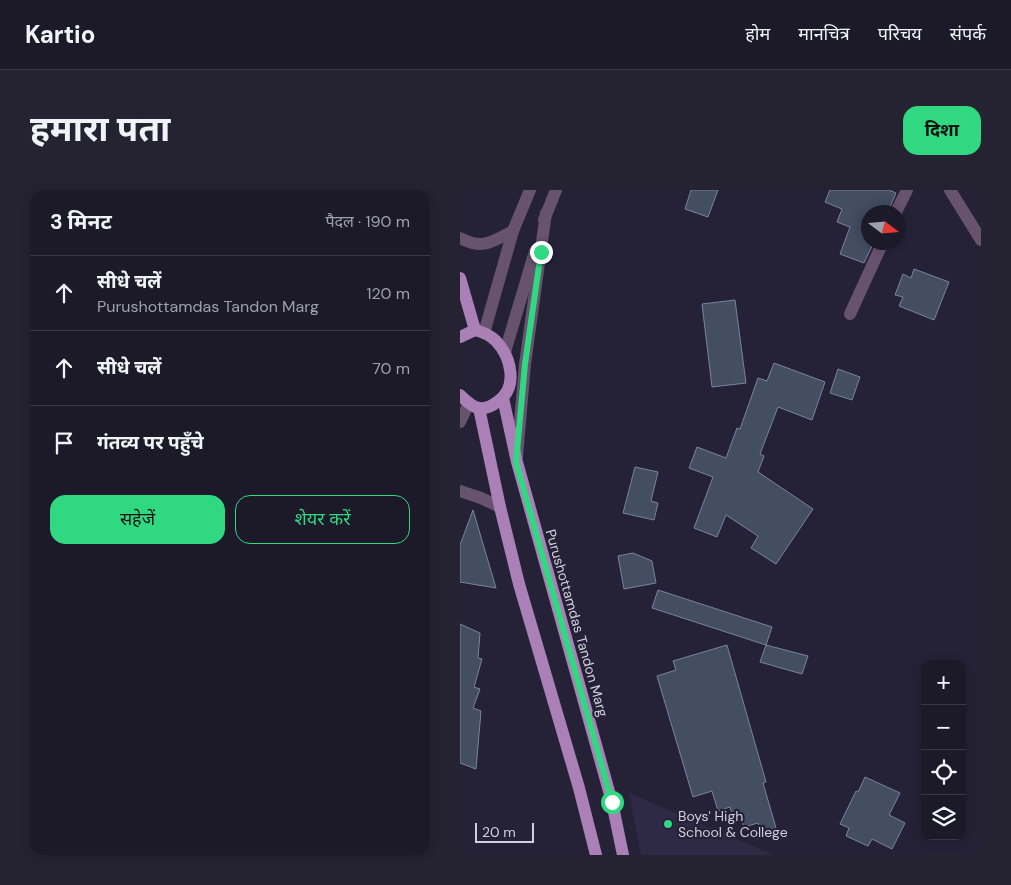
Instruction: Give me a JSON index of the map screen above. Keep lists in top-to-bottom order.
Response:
{
  "streets": {
    "main road": ["Purushottamdas Tandon Marg"]
  },
  "places": ["Boys' High School & College"],
  "scale_bar": "20 m",
  "north": "right",
  "page": {
    "header": "Kartio",
    "nav": [
      "होम",
      "मानचित्र",
      "परिचय",
      "संपर्क"
    ],
    "title": "हमारा पता",
    "buttons": [
      "दिशा",
      ["सहेजें", "शेयर करें"]
    ],
    "heading": ["3 मिनट", "पैदल · 190 m"],
    "list": [
      ["सीधे चलें", "Purushottamdas Tandon Marg", "120 m"],
      ["सीधे चलें", "70 m"],
      "गंतव्य पर पहुँचे"
    ],
    "map_buttons": ["+", "−"],
    "scale": "20 m"
  }
}
